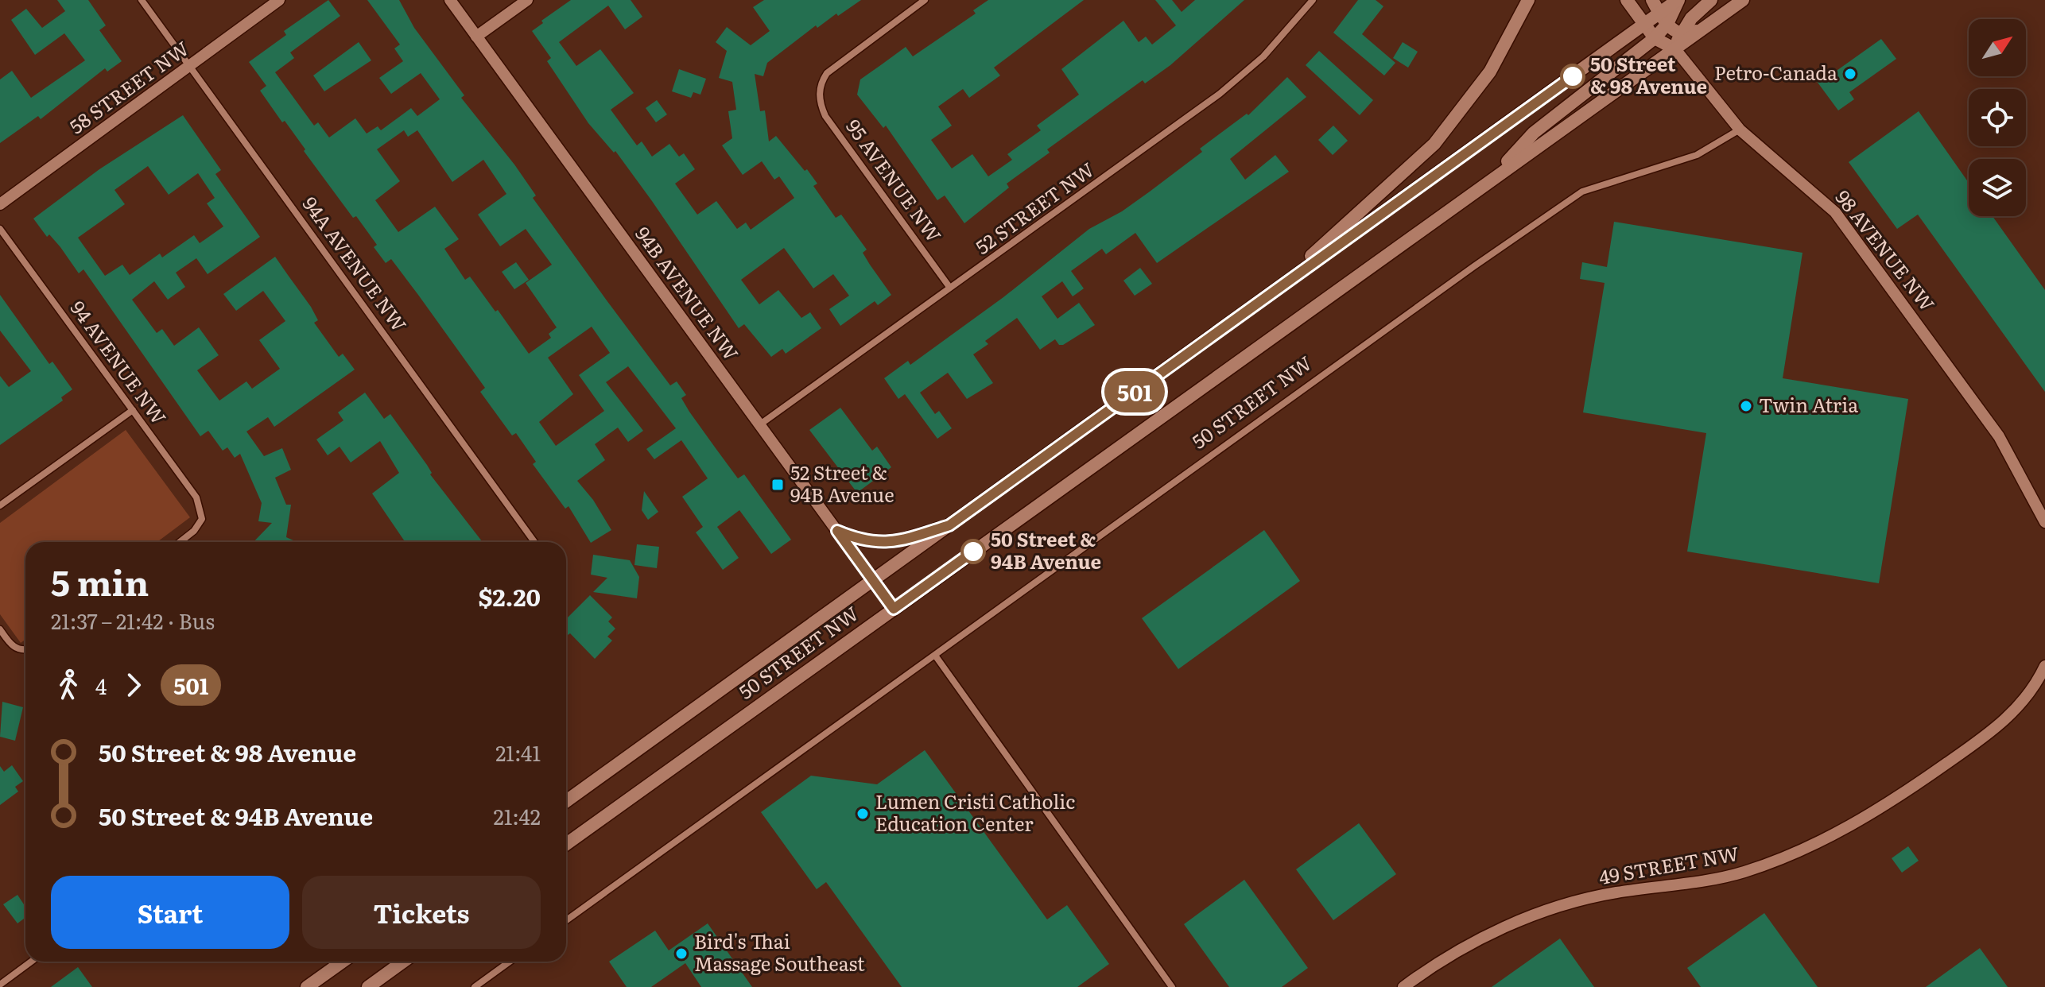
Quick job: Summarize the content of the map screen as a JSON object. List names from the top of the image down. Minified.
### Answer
{"streets":{"main road":["98 AVENUE NW","50 STREET NW"],"street":["58 STREET NW","95 AVENUE NW","52 STREET NW","94A AVENUE NW","94B AVENUE NW","94 AVENUE NW","49 STREET NW"]},"crossings":[["58 STREET NW","94A AVENUE NW"],["95 AVENUE NW","52 STREET NW"],["52 STREET NW","94B AVENUE NW"],["98 AVENUE NW","50 STREET NW"],["94B AVENUE NW","50 STREET NW"]],"places":{"other":["Petro-Canada","50 Street & 98 Avenue","Twin Atria","50 Street & 94B Avenue","Lumen Cristi Catholic Education Center","Bird's Thai Massage Southeast"],"transit":["52 Street & 94B Avenue"]},"lines":["bus line 501"],"north":"top right","page":{"on_map":"501","heading":["5 min","21:37 – 21:42 · Bus","$2.20"],"legs":["4","501"],"list":[{"name":"50 Street & 98 Avenue","value":"21:41"},{"name":"50 Street & 94B Avenue","value":"21:42"}],"buttons":["Start","Tickets"]}}
